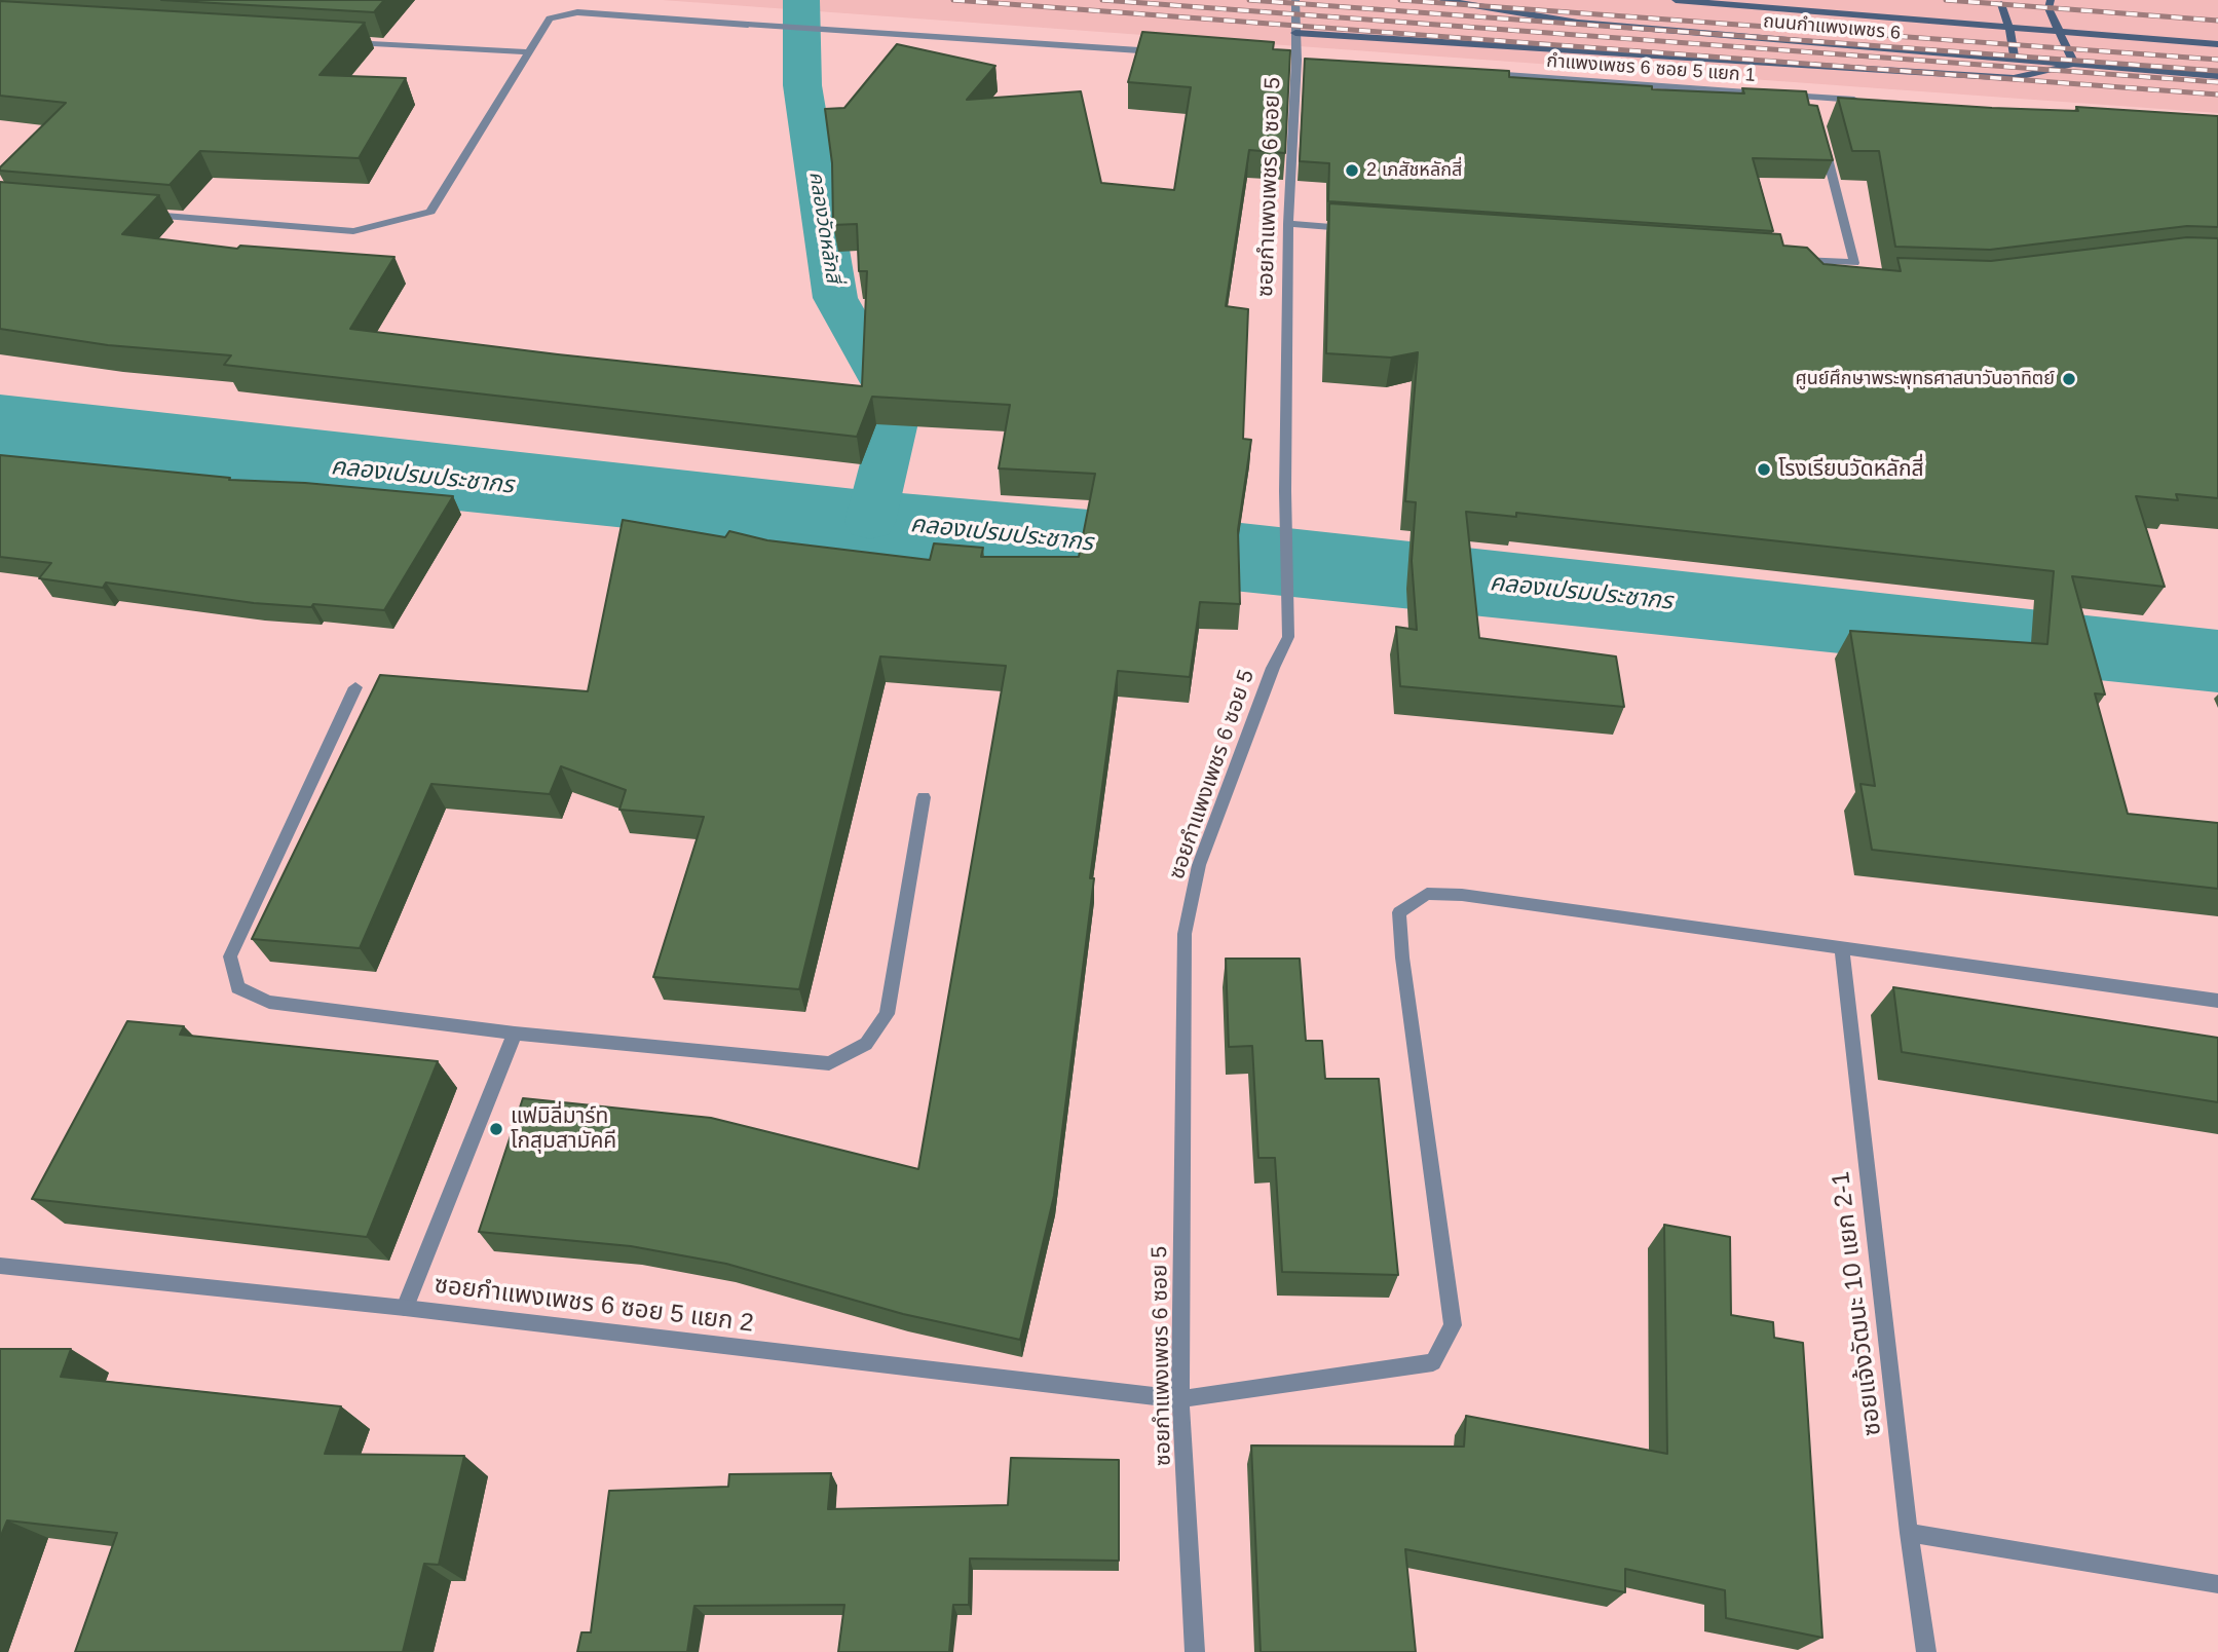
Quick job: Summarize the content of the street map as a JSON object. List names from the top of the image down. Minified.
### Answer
{"streets":{"main road":["ถนนกำแพงเพชร 6"],"street":["กำแพงเพชร 6 ซอย 5 แยก 1","ซอยกำแพงเพชร 6 ซอย 5","ซอยแจ้งวัฒนะ 10 แยก 2-1","ซอยกำแพงเพชร 6 ซอย 5 แยก 2"]},"crossings":[["ซอยกำแพงเพชร 6 ซอย 5","ซอยกำแพงเพชร 6 ซอย 5 แยก 2"],["ซอยแจ้งวัฒนะ 10 แยก 2-1","ซอยกำแพงเพชร 6 ซอย 5 แยก 2"]],"water":["คลองวัดหลักสี่","คลองเปรมประชากร"],"places":["2 เภสัชหลักสี่","ศูนย์ศึกษาพระพุทธศาสนาวันอาทิตย์","โรงเรียนวัดหลักสี่","แฟมิลี่มาร์ท โกสุมสามัคคี"]}
